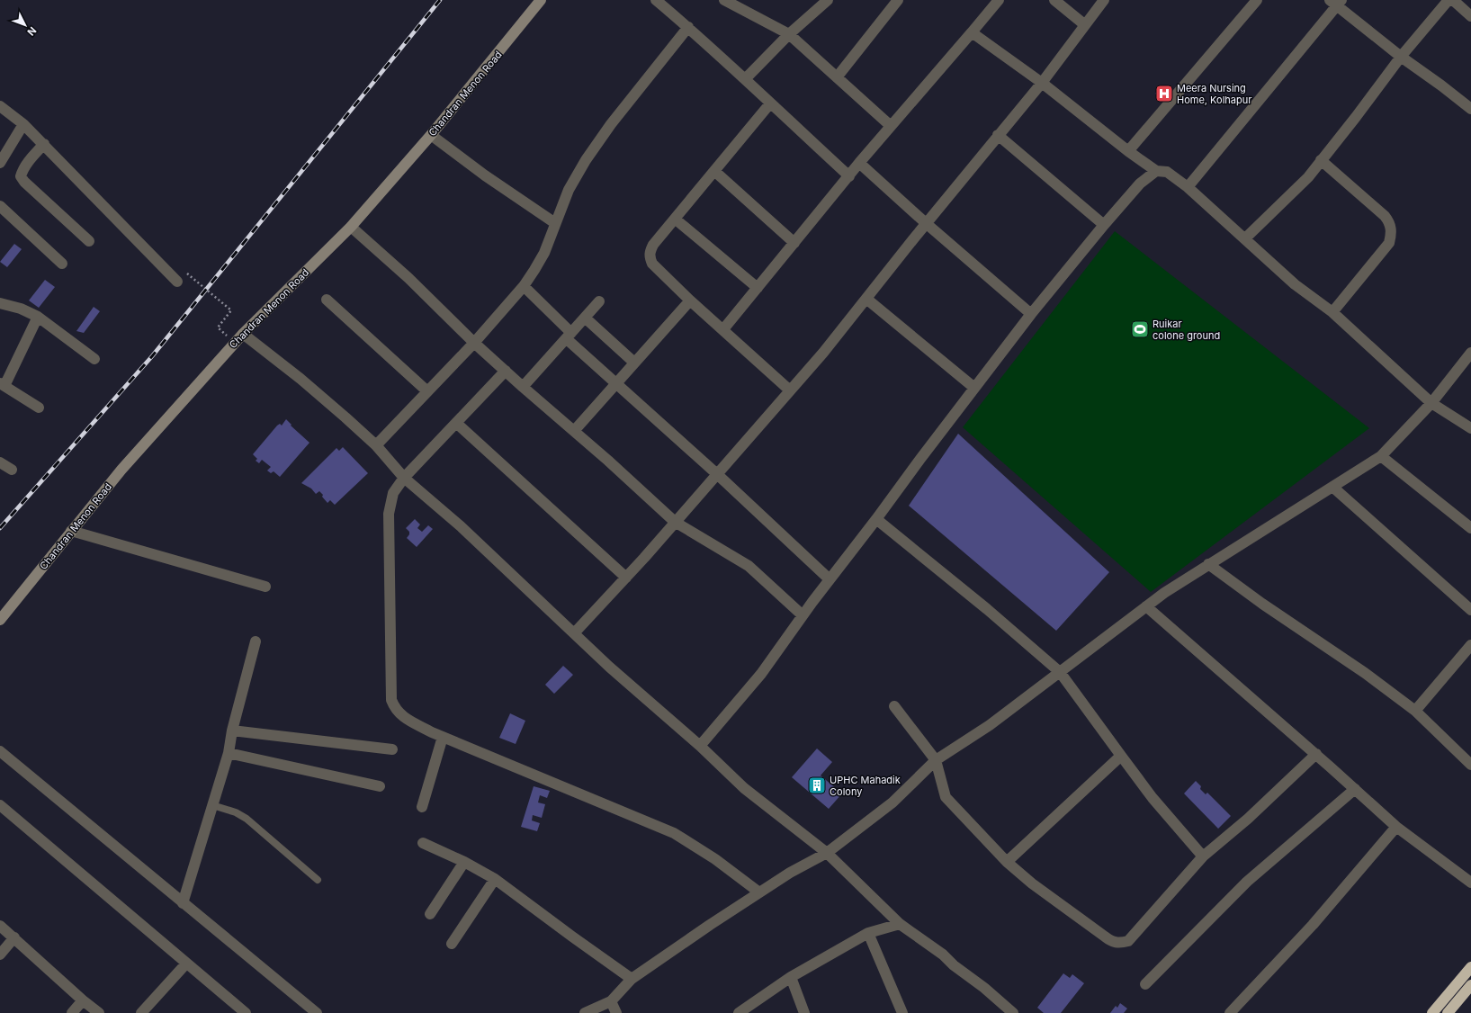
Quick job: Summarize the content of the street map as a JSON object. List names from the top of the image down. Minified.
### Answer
{"streets":{"street":["Chandran Menon Road"]},"places":{"hospital":["Meera Nursing Home, Kolhapur"],"sports":["Ruikar colone ground"],"building":["UPHC Mahadik Colony"]},"north":"bottom right"}
